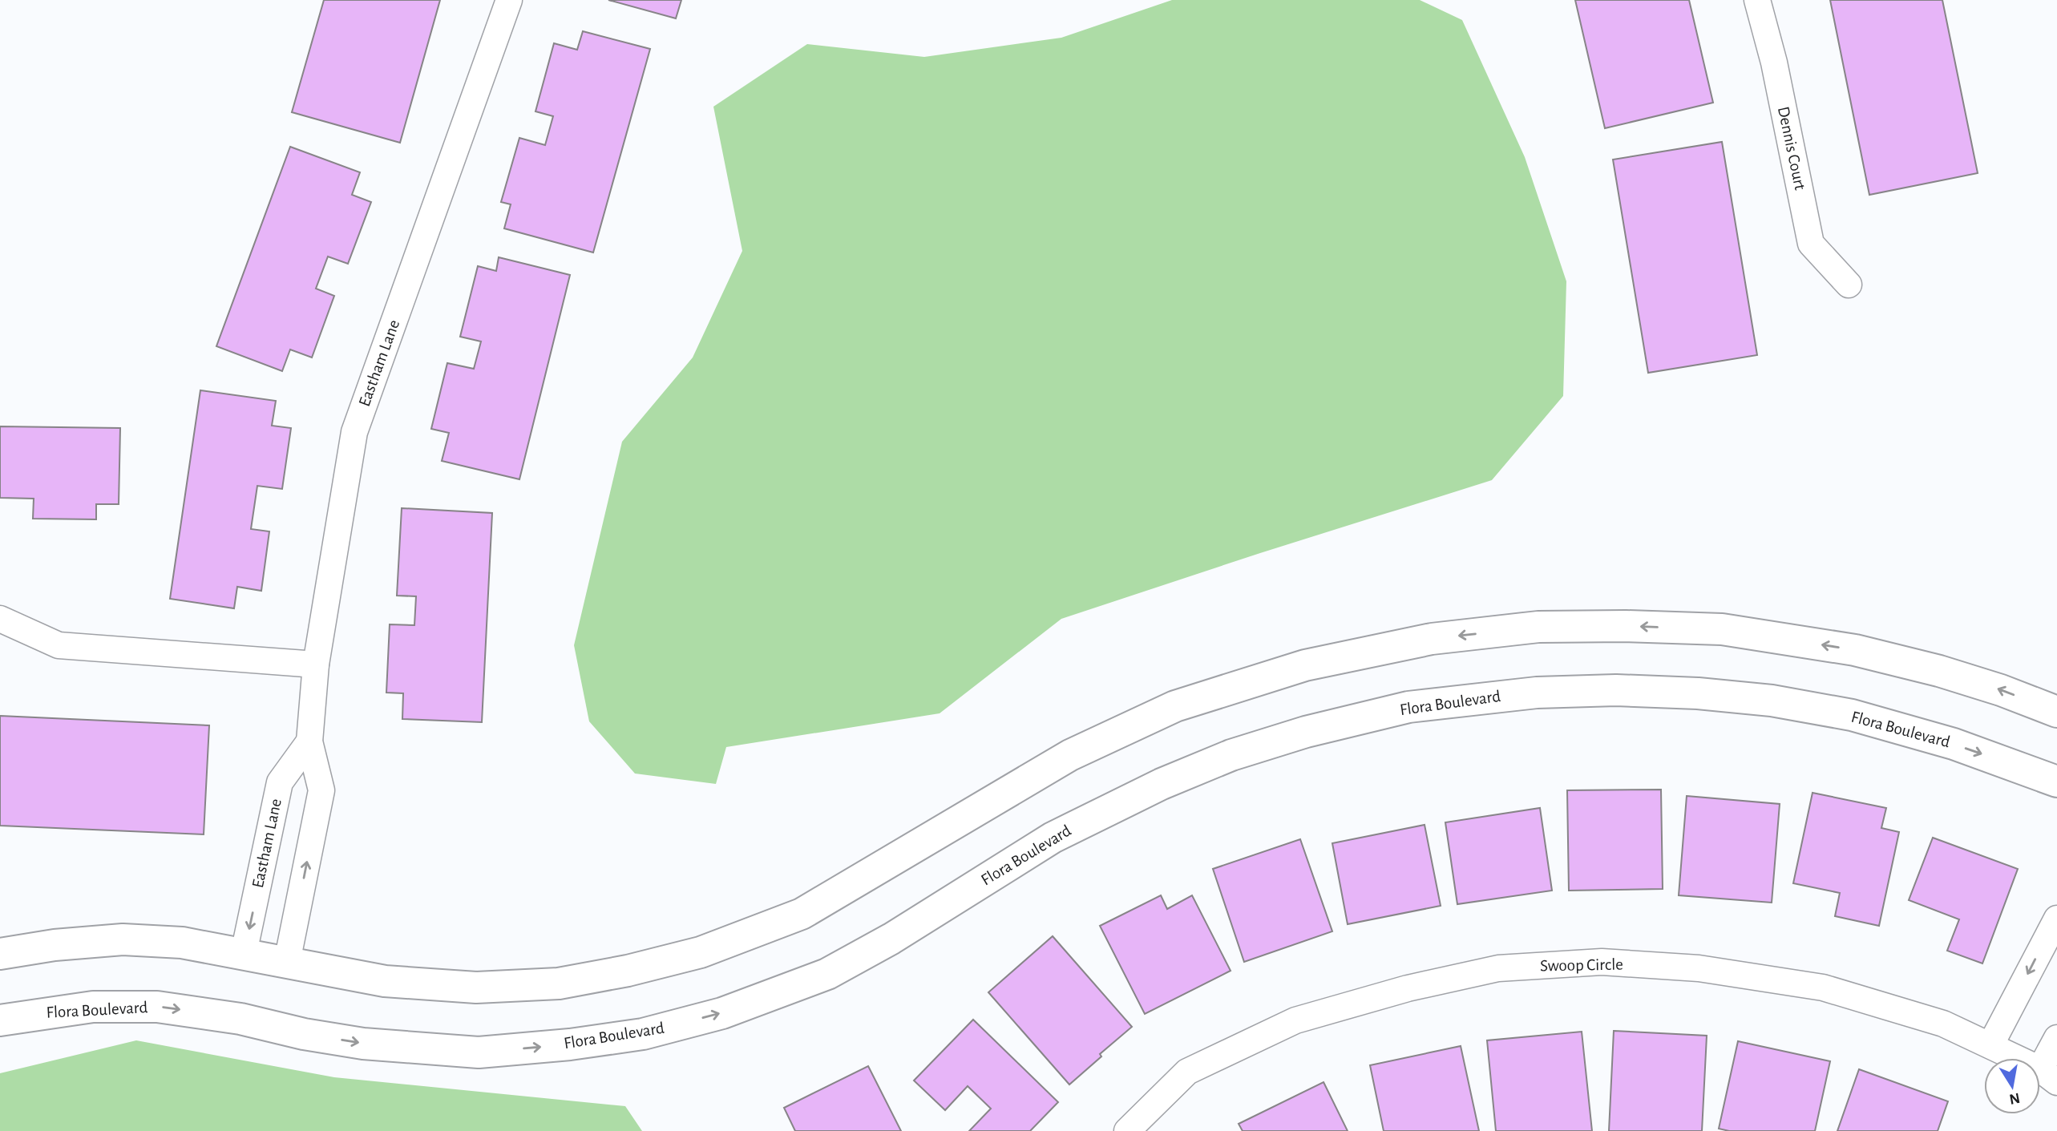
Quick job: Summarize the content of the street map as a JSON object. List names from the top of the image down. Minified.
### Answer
{"streets":{"street":["Dennis Court","Eastham Lane","Flora Boulevard","Swoop Circle"]},"north":"bottom"}
